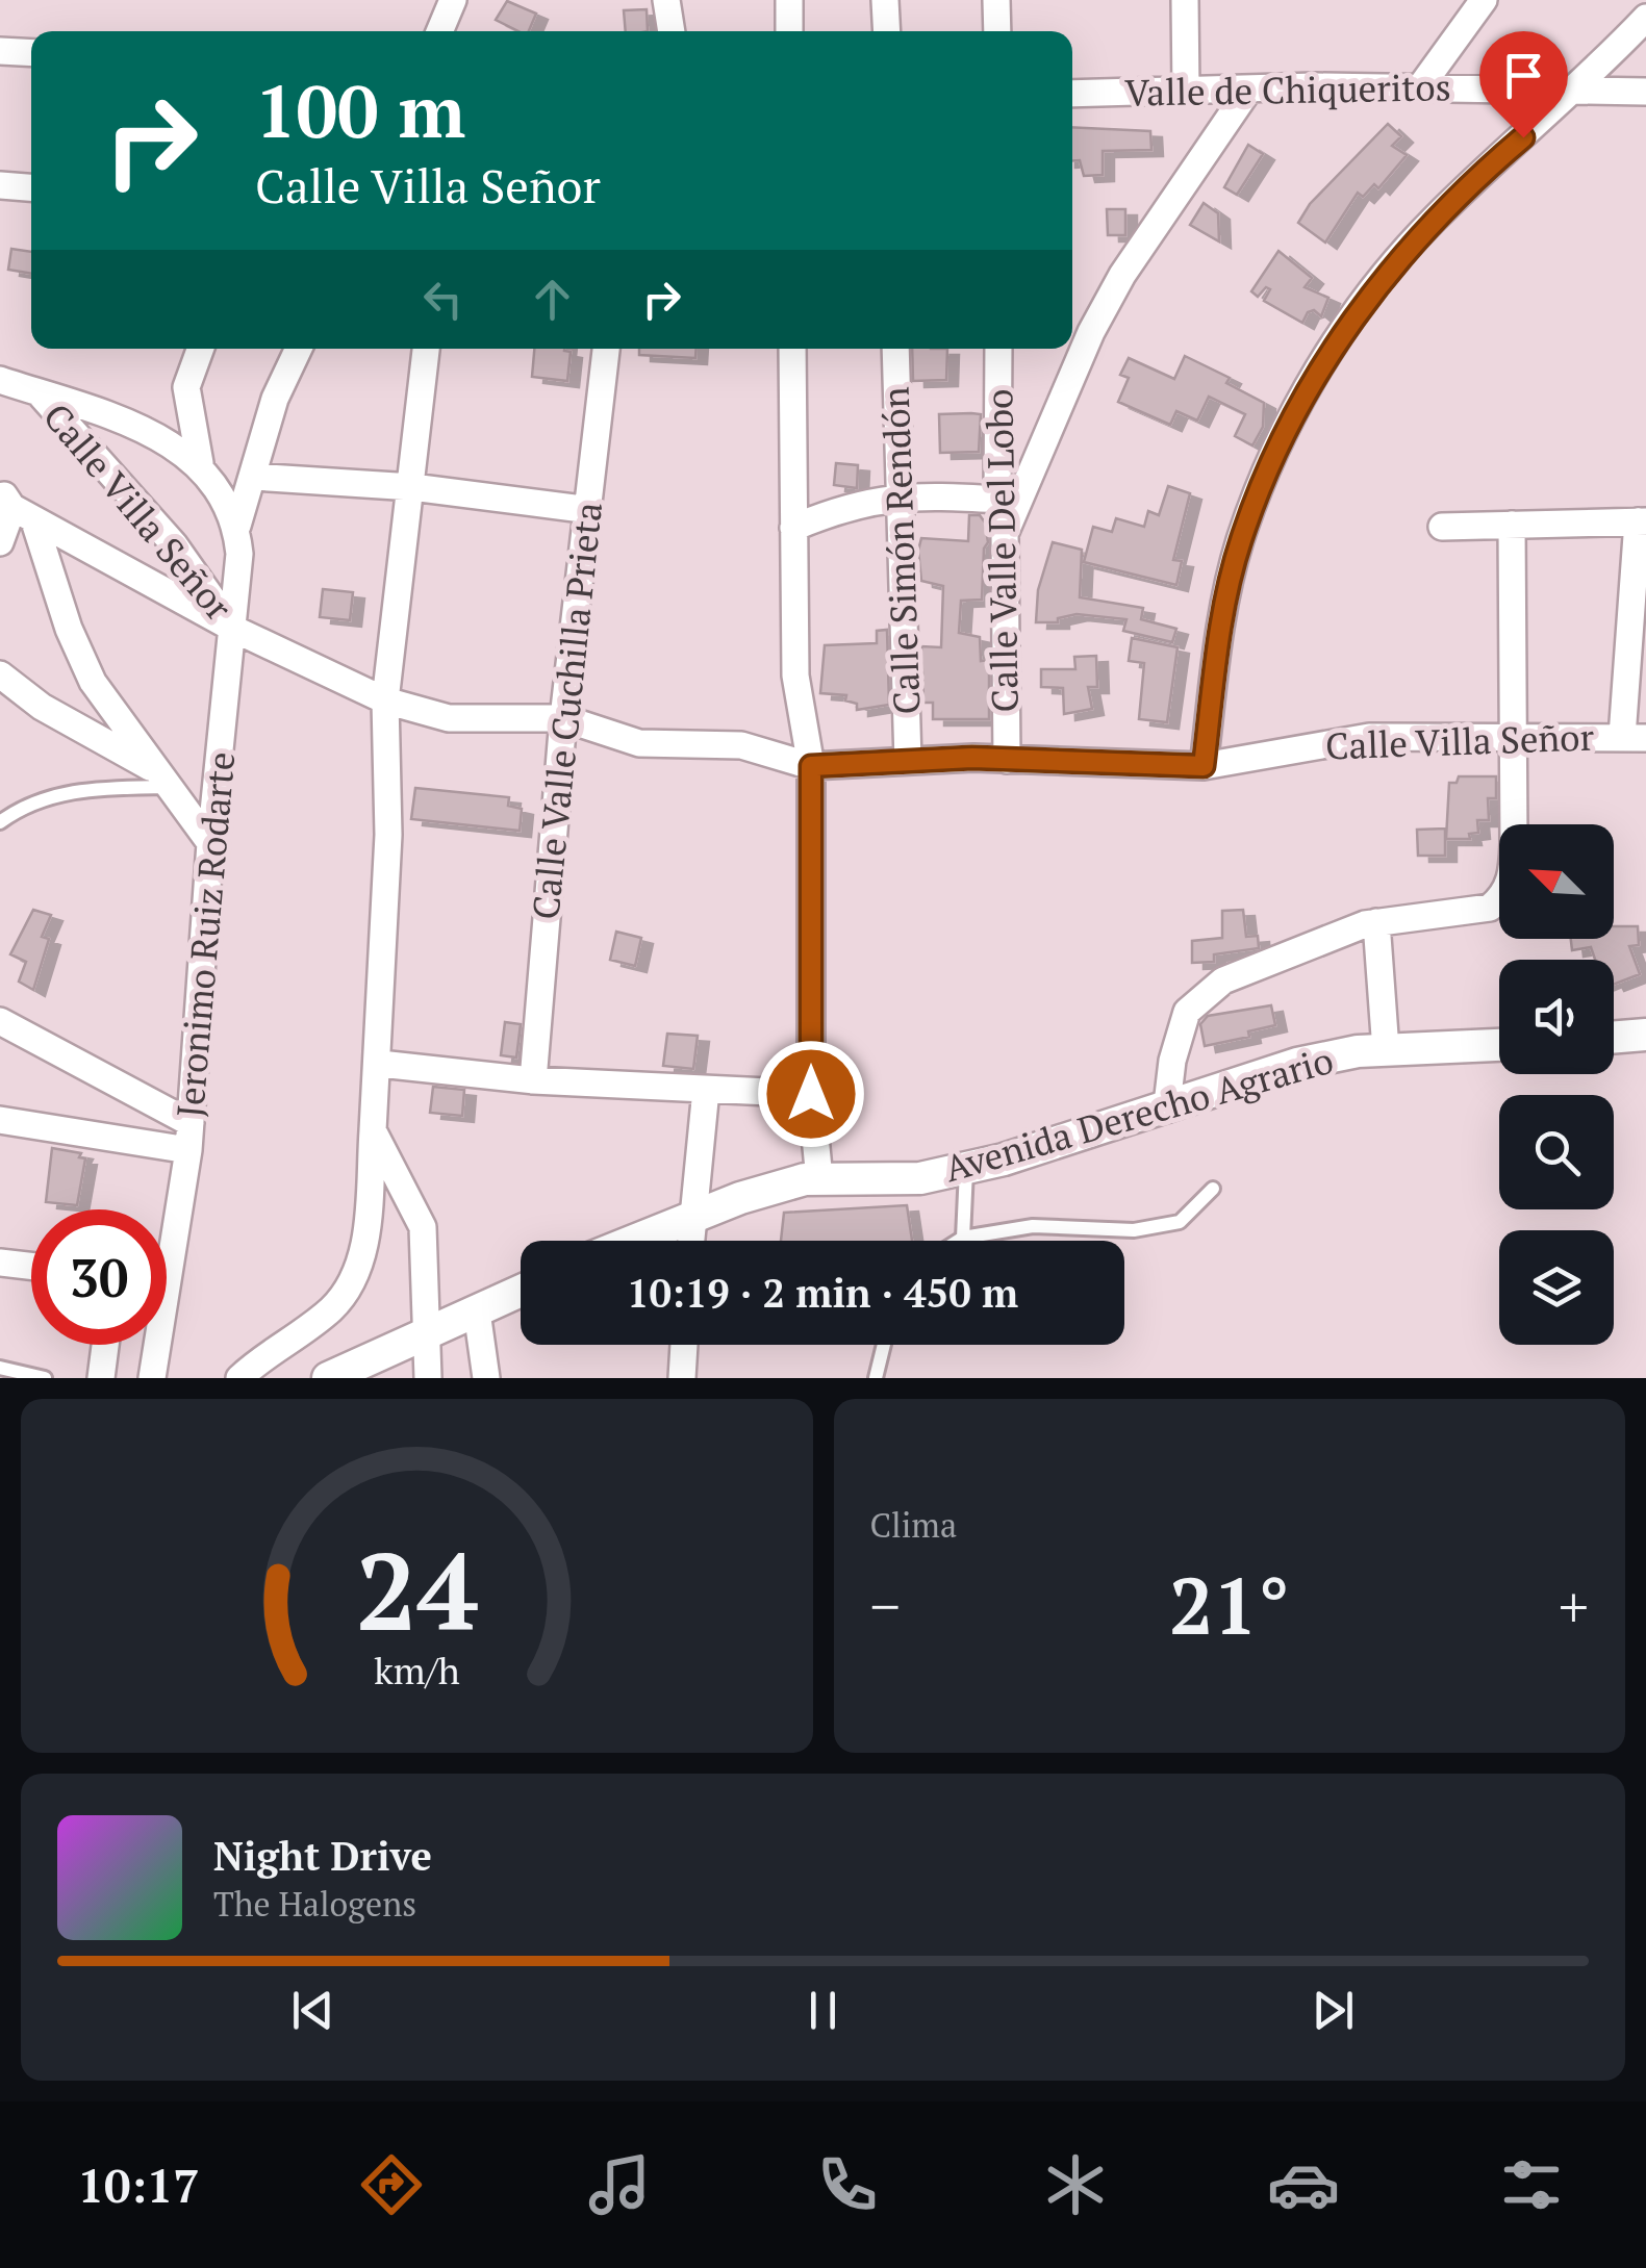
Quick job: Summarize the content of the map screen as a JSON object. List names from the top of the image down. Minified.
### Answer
{"streets":{"street":["Valle de Chiqueritos","Calle Villa Señor","Calle Simón Rendón","Calle Valle Del Lobo","Calle Valle Cuchilla Prieta","Jeronimo Ruiz Rodarte","Avenida Derecho Agrario"]},"crossings":[["Calle Villa Señor","Calle Simón Rendón"],["Calle Villa Señor","Calle Valle Del Lobo"],["Calle Villa Señor","Calle Valle Cuchilla Prieta"],["Calle Villa Señor","Jeronimo Ruiz Rodarte"]],"north":"top left","page":{"turn":["100 m","Calle Villa Señor"],"limit":"30","trip":"10:19 · 2 min · 450 m","tile":"Clima","heat":["−","21°","+"],"song":["Night Drive","The Halogens"],"tabs":"10:17","gauge":["24","km/h"]}}
